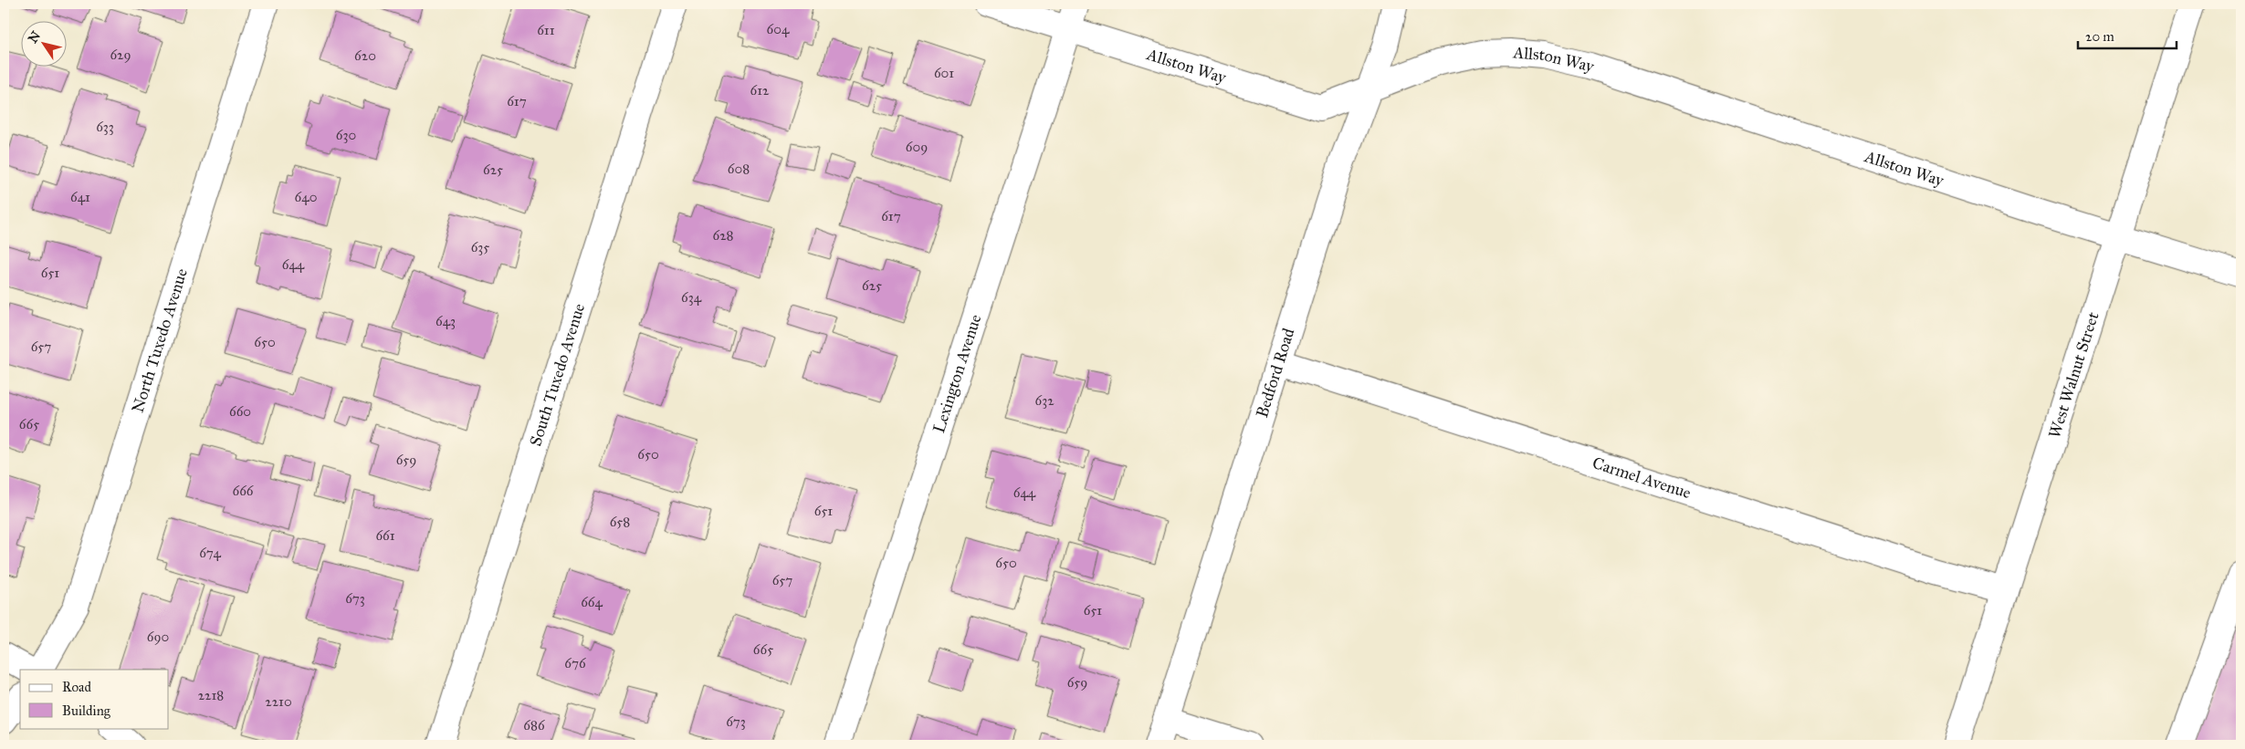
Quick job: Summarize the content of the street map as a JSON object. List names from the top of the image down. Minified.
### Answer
{"streets":{"street":["Allston Way","North Tuxedo Avenue","Bedford Road","West Walnut Street","South Tuxedo Avenue","Lexington Avenue","Carmel Avenue"]},"crossings":[["Allston Way","Bedford Road"],["Allston Way","West Walnut Street"],["Allston Way","Lexington Avenue"],["Bedford Road","Carmel Avenue"],["West Walnut Street","Carmel Avenue"]],"house_numbers":["604","611","629","620","601","612","617","633","630","609","608","625","641","640","617","628","635","644","651","625","634","643","650","657","632","660","665","650","659","666","644","651","658","661","674","650","657","673","664","651","690","665","676","659","2218","2210","673","686"],"legend":["Road","Building"],"scale_bar":"20 m","north":"top left"}
